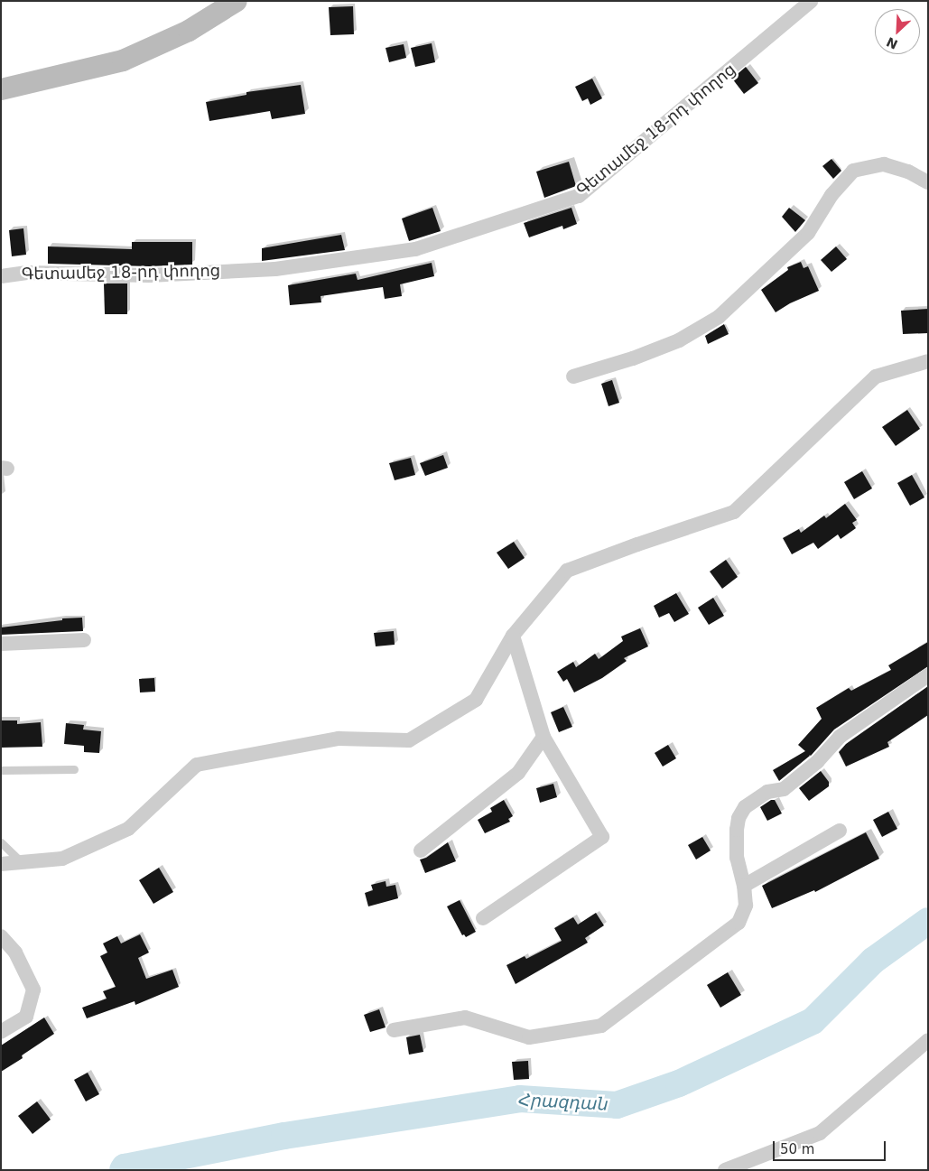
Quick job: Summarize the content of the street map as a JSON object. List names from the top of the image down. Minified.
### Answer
{"streets":{"street":["Գետամեջ 18-րդ փողոց"]},"water":["Հրազդան"],"scale_bar":"50 m","north":"bottom left"}
